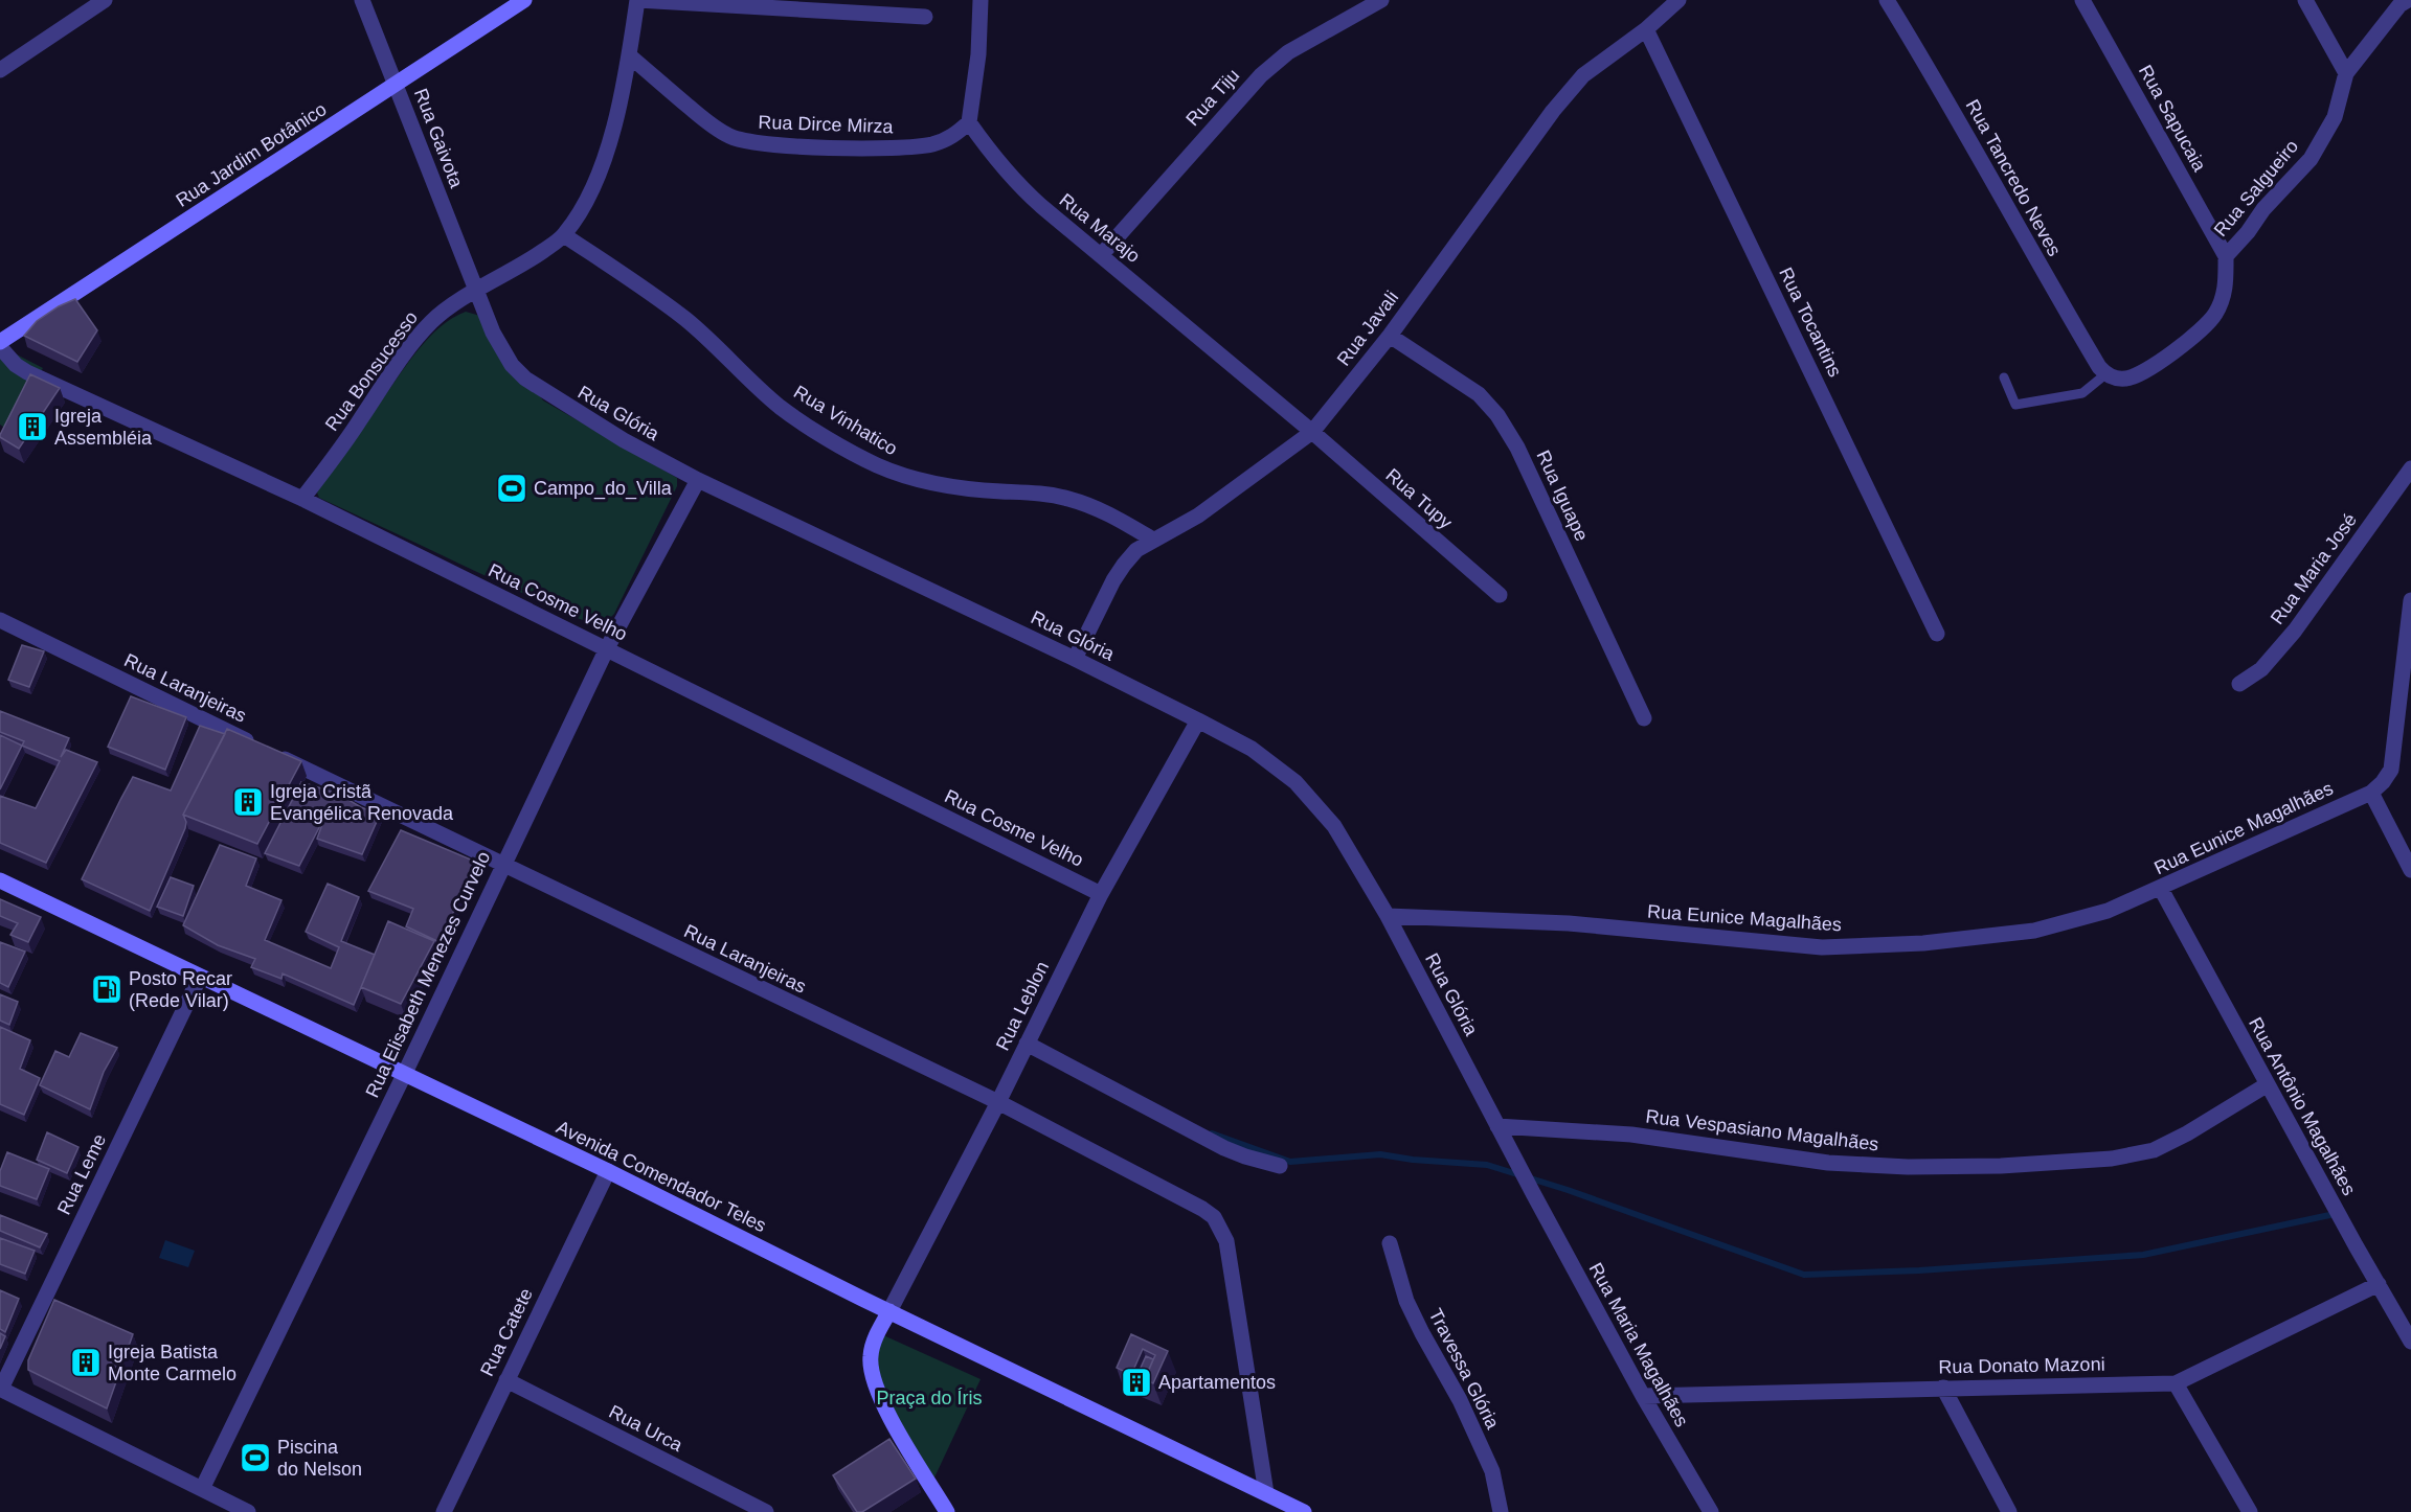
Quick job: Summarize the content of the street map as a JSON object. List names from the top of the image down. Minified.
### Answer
{"streets":{"main road":["Rua Jardim Botânico","Avenida Comendador Teles"],"street":["Rua Tiju","Rua Sapucaia","Rua Dirce Mirza","Rua Gaivota","Rua Tancredo Neves","Rua Salgueiro","Rua Marajo","Rua Tocantins","Rua Javali","Rua Bonsucesso","Rua Glória","Rua Vinhatico","Rua Iguape","Rua Tupy","Rua Maria José","Rua Cosme Velho","Rua Laranjeiras","Rua Eunice Magalhães","Rua Elisabeth Menezes Curvelo","Rua Leblon","Rua Antônio Magalhães","Rua Vespasiano Magalhães","Rua Leme","Rua Catete","Rua Maria Magalhães","Rua Donato Mazoni","Travessa Glória","Rua Urca"]},"crossings":[["Rua Tiju","Rua Marajo"],["Rua Sapucaia","Rua Salgueiro"],["Rua Dirce Mirza","Rua Marajo"],["Rua Dirce Mirza","Rua Bonsucesso"],["Rua Gaivota","Rua Jardim Botânico"],["Rua Gaivota","Rua Bonsucesso"],["Rua Gaivota","Rua Glória"],["Rua Tancredo Neves","Rua Salgueiro"],["Rua Marajo","Rua Javali"],["Rua Marajo","Rua Tupy"],["Rua Tocantins","Rua Javali"],["Rua Javali","Rua Glória"],["Rua Javali","Rua Vinhatico"],["Rua Javali","Rua Iguape"],["Rua Javali","Rua Tupy"],["Rua Bonsucesso","Rua Glória"],["Rua Bonsucesso","Rua Vinhatico"],["Rua Bonsucesso","Rua Cosme Velho"],["Rua Glória","Rua Eunice Magalhães"],["Rua Glória","Rua Elisabeth Menezes Curvelo"],["Rua Glória","Rua Leblon"],["Rua Glória","Rua Vespasiano Magalhães"],["Rua Glória","Rua Maria Magalhães"],["Rua Cosme Velho","Rua Elisabeth Menezes Curvelo"],["Rua Cosme Velho","Rua Leblon"],["Rua Laranjeiras","Rua Elisabeth Menezes Curvelo"],["Rua Laranjeiras","Rua Leblon"],["Rua Laranjeiras","Avenida Comendador Teles"],["Rua Eunice Magalhães","Rua Antônio Magalhães"],["Rua Elisabeth Menezes Curvelo","Avenida Comendador Teles"],["Rua Leblon","Avenida Comendador Teles"],["Rua Antônio Magalhães","Rua Vespasiano Magalhães"],["Rua Antônio Magalhães","Rua Donato Mazoni"],["Rua Leme","Avenida Comendador Teles"],["Avenida Comendador Teles","Rua Catete"],["Rua Catete","Rua Urca"],["Rua Maria Magalhães","Rua Donato Mazoni"]],"parks":["Praça do Íris"],"places":{"building":["Igreja Assembléia","Igreja Cristã Evangélica Renovada","Igreja Batista Monte Carmelo","Apartamentos"],"sports":["Campo_do_Villa","Piscina do Nelson"],"fuel station":["Posto Recar (Rede Vilar)"]}}
